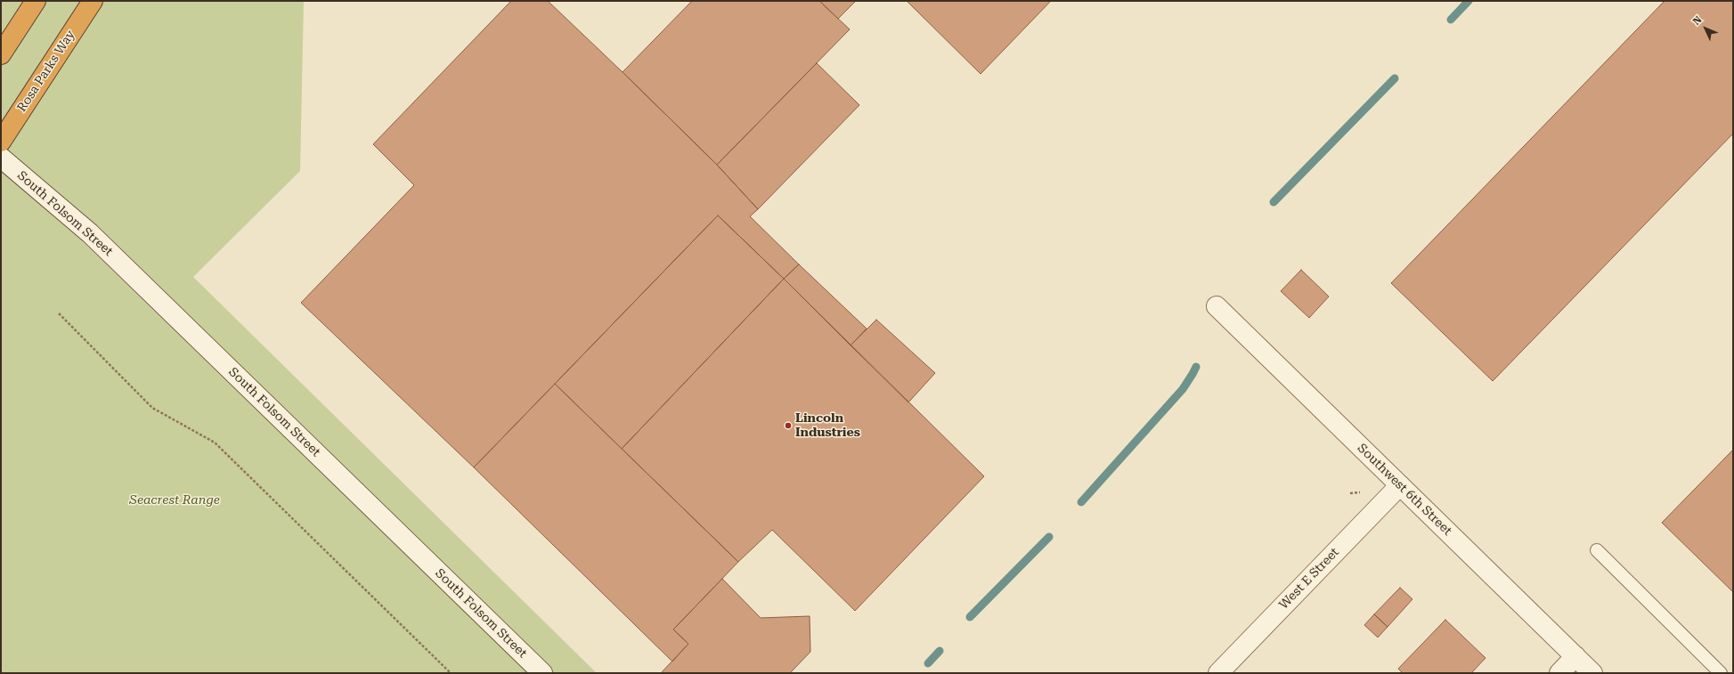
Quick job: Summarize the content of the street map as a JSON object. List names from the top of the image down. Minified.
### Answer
{"streets":{"highway":["Rosa Parks Way"],"street":["South Folsom Street","Southwest 6th Street","West E Street"]},"crossings":[["Southwest 6th Street","West E Street"]],"parks":["Seacrest Range"],"places":["Lincoln Industries"],"north":"top left"}
